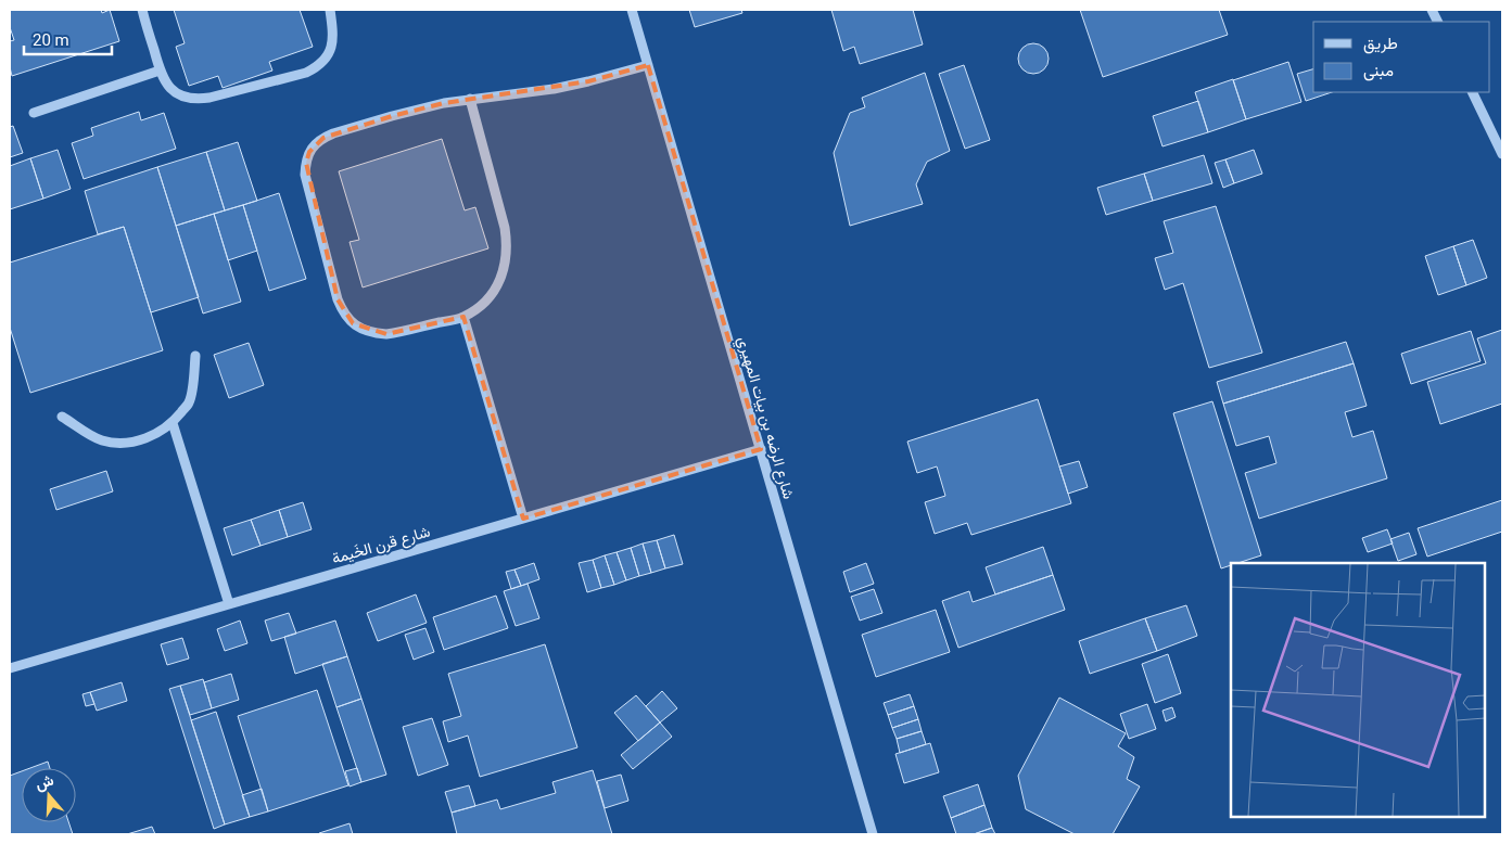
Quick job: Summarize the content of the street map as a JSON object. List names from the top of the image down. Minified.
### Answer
{"streets":{"street":["شارع الرضه بن بيات المهيري","شارع قرن الخَيمة"]},"crossings":[["شارع الرضه بن بيات المهيري","شارع قرن الخَيمة"]],"legend":["طريق","مبنى"],"scale_bar":"20 m","north":"top"}
